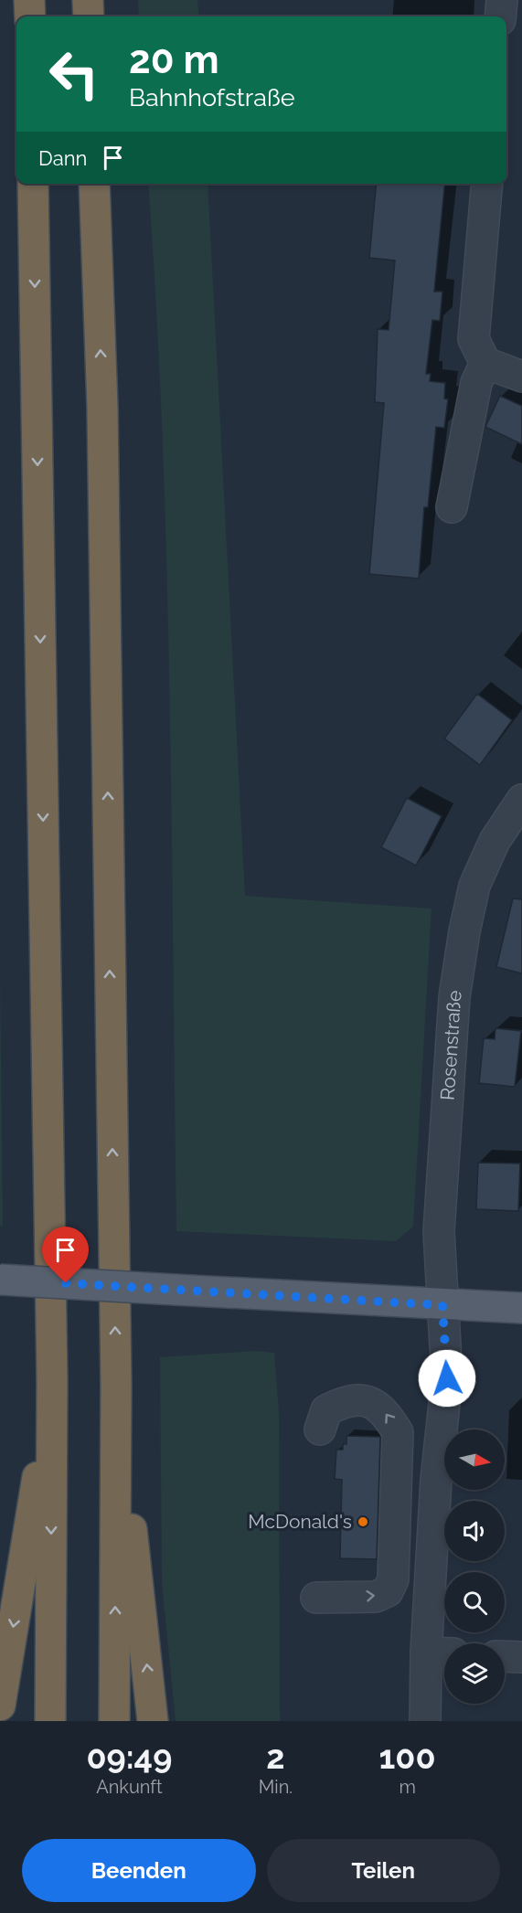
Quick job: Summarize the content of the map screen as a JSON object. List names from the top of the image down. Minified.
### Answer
{"streets":{"street":["Rosenstraße"]},"places":["McDonald's"],"north":"right","page":{"turn":["20 m","Bahnhofstraße"],"then":"Dann","eta":["09:49","Ankunft","2","Min.","100","m"],"buttons":["Beenden","Teilen"]}}
